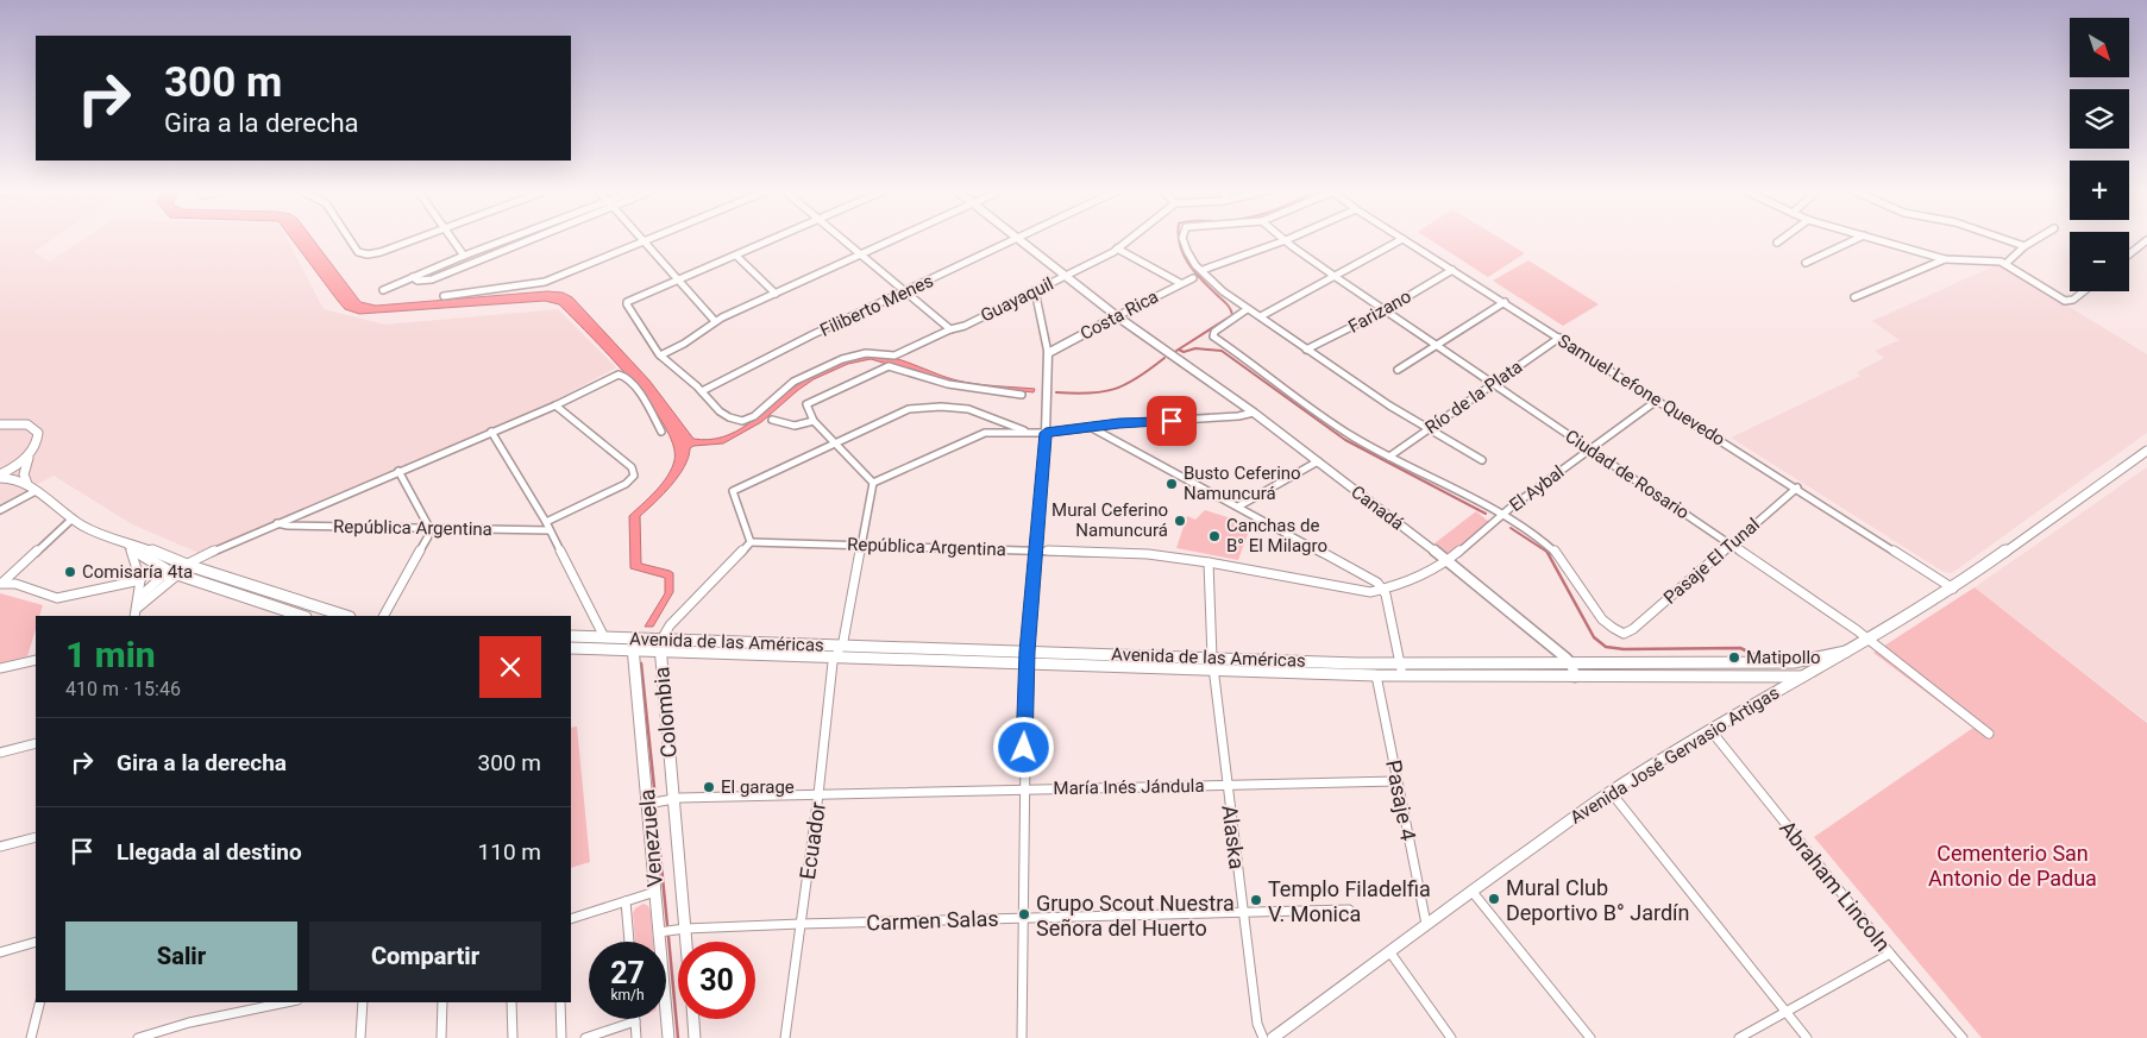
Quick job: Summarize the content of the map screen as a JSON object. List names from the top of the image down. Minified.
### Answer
{"streets":{"main road":["Avenida de las Américas","Colombia","Avenida José Gervasio Artigas","Venezuela"],"street":["Guayaquil","Filiberto Menes","Farizano","Costa Rica","Samuel Lefone Quevedo","Río de la Plata","Ciudad de Rosario","El Aybal","Canadá","República Argentina","Pasaje El Tunal","María Inés Jándula","Pasaje 4","Alaska","Ecuador","Abraham Lincoln","Carmen Salas"]},"crossings":[["Guayaquil","Filiberto Menes"],["Guayaquil","Canadá"],["Farizano","Samuel Lefone Quevedo"],["Farizano","Ciudad de Rosario"],["Costa Rica","Canadá"],["Samuel Lefone Quevedo","Río de la Plata"],["Samuel Lefone Quevedo","El Aybal"],["Samuel Lefone Quevedo","Pasaje El Tunal"],["Samuel Lefone Quevedo","Avenida José Gervasio Artigas"],["Río de la Plata","Ciudad de Rosario"],["Ciudad de Rosario","El Aybal"],["Ciudad de Rosario","Pasaje El Tunal"],["Ciudad de Rosario","Avenida José Gervasio Artigas"],["El Aybal","Canadá"],["El Aybal","República Argentina"],["El Aybal","Pasaje El Tunal"],["Canadá","Avenida de las Américas"],["República Argentina","Alaska"],["República Argentina","Ecuador"],["Avenida de las Américas","Colombia"],["Avenida de las Américas","Avenida José Gervasio Artigas"],["Avenida de las Américas","Pasaje 4"],["Avenida de las Américas","Alaska"],["Avenida de las Américas","Venezuela"],["Avenida de las Américas","Ecuador"],["Colombia","María Inés Jándula"],["Colombia","Carmen Salas"],["Avenida José Gervasio Artigas","Pasaje 4"],["Avenida José Gervasio Artigas","Alaska"],["Avenida José Gervasio Artigas","Abraham Lincoln"],["María Inés Jándula","Pasaje 4"],["María Inés Jándula","Alaska"],["María Inés Jándula","Venezuela"],["María Inés Jándula","Ecuador"],["Alaska","Carmen Salas"],["Venezuela","Carmen Salas"],["Ecuador","Carmen Salas"]],"parks":["Cementerio San Antonio de Padua"],"places":["Busto Ceferino Namuncurá","Mural Ceferino Namuncurá","Canchas de B° El Milagro","Comisaría 4ta","Matipollo","El garage","Mural Club Deportivo B° Jardín","Templo Filadelfia V. Monica","Grupo Scout Nuestra Señora del Huerto"],"north":"bottom right","page":{"map_buttons":["+","−"],"turn":["300 m","Gira a la derecha"],"heading":["1 min","410 m · 15:46"],"list":[{"name":"Gira a la derecha","value":"300 m"},{"name":"Llegada al destino","value":"110 m"}],"buttons":["Salir","Compartir"],"speed":"27 km/h","limit":"30"}}
